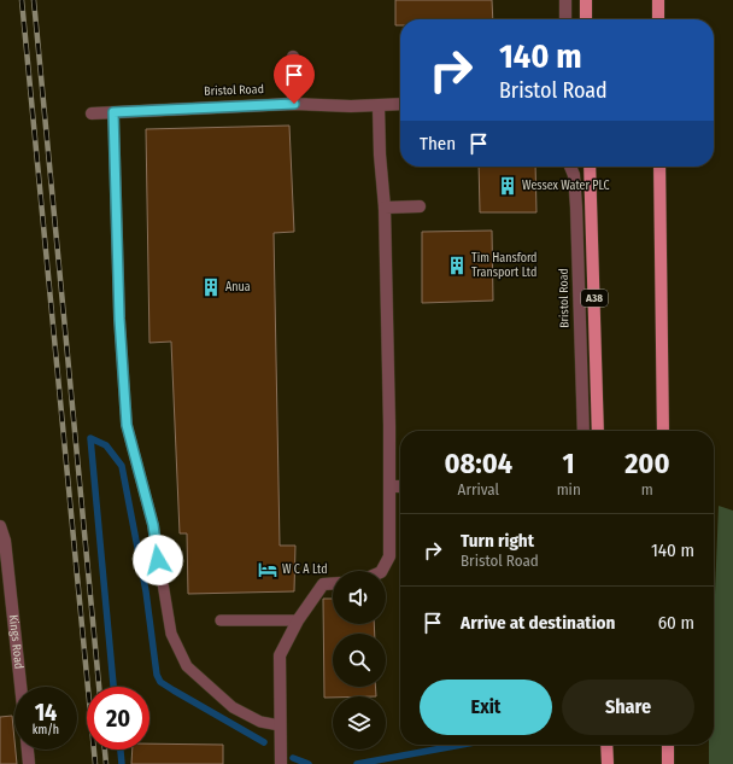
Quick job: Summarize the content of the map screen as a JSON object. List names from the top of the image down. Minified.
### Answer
{"streets":{"main road":["A38"],"street":["Bristol Road","Kings Road"]},"places":{"building":["Wessex Water PLC","Tim Hansford Transport Ltd","Anua"],"hotel":["W C A Ltd"]},"page":{"turn":["140 m","Bristol Road"],"then":"Then","eta":["08:04","Arrival","1","min","200","m"],"list":[{"name":"Turn right","note":"Bristol Road","value":"140 m"},{"name":"Arrive at destination","value":"60 m"}],"buttons":["Exit","Share"],"speed":"14 km/h","limit":"20"}}
